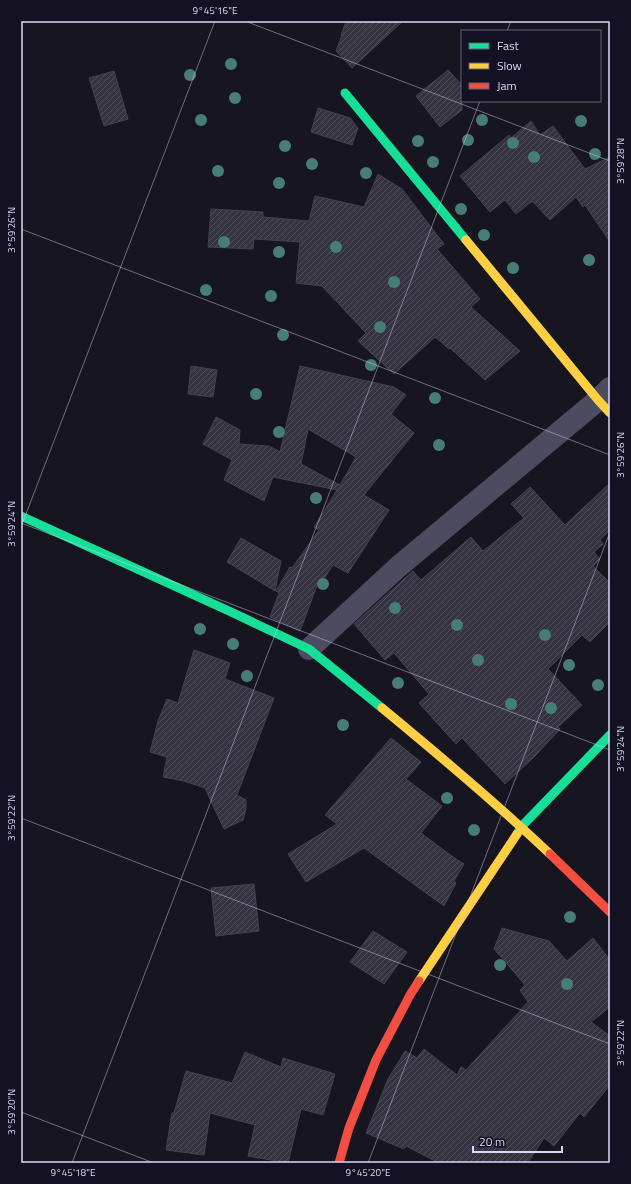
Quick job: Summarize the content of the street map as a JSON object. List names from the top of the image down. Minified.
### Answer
{"legend":["Fast","Slow","Jam"],"scale_bar":"20 m","coordinates":["9°45'16\"E","3°59'28\"N","3°59'26\"N","3°59'24\"N","3°59'22\"N","3°59'20\"N","9°45'18\"E","9°45'20\"E"]}
